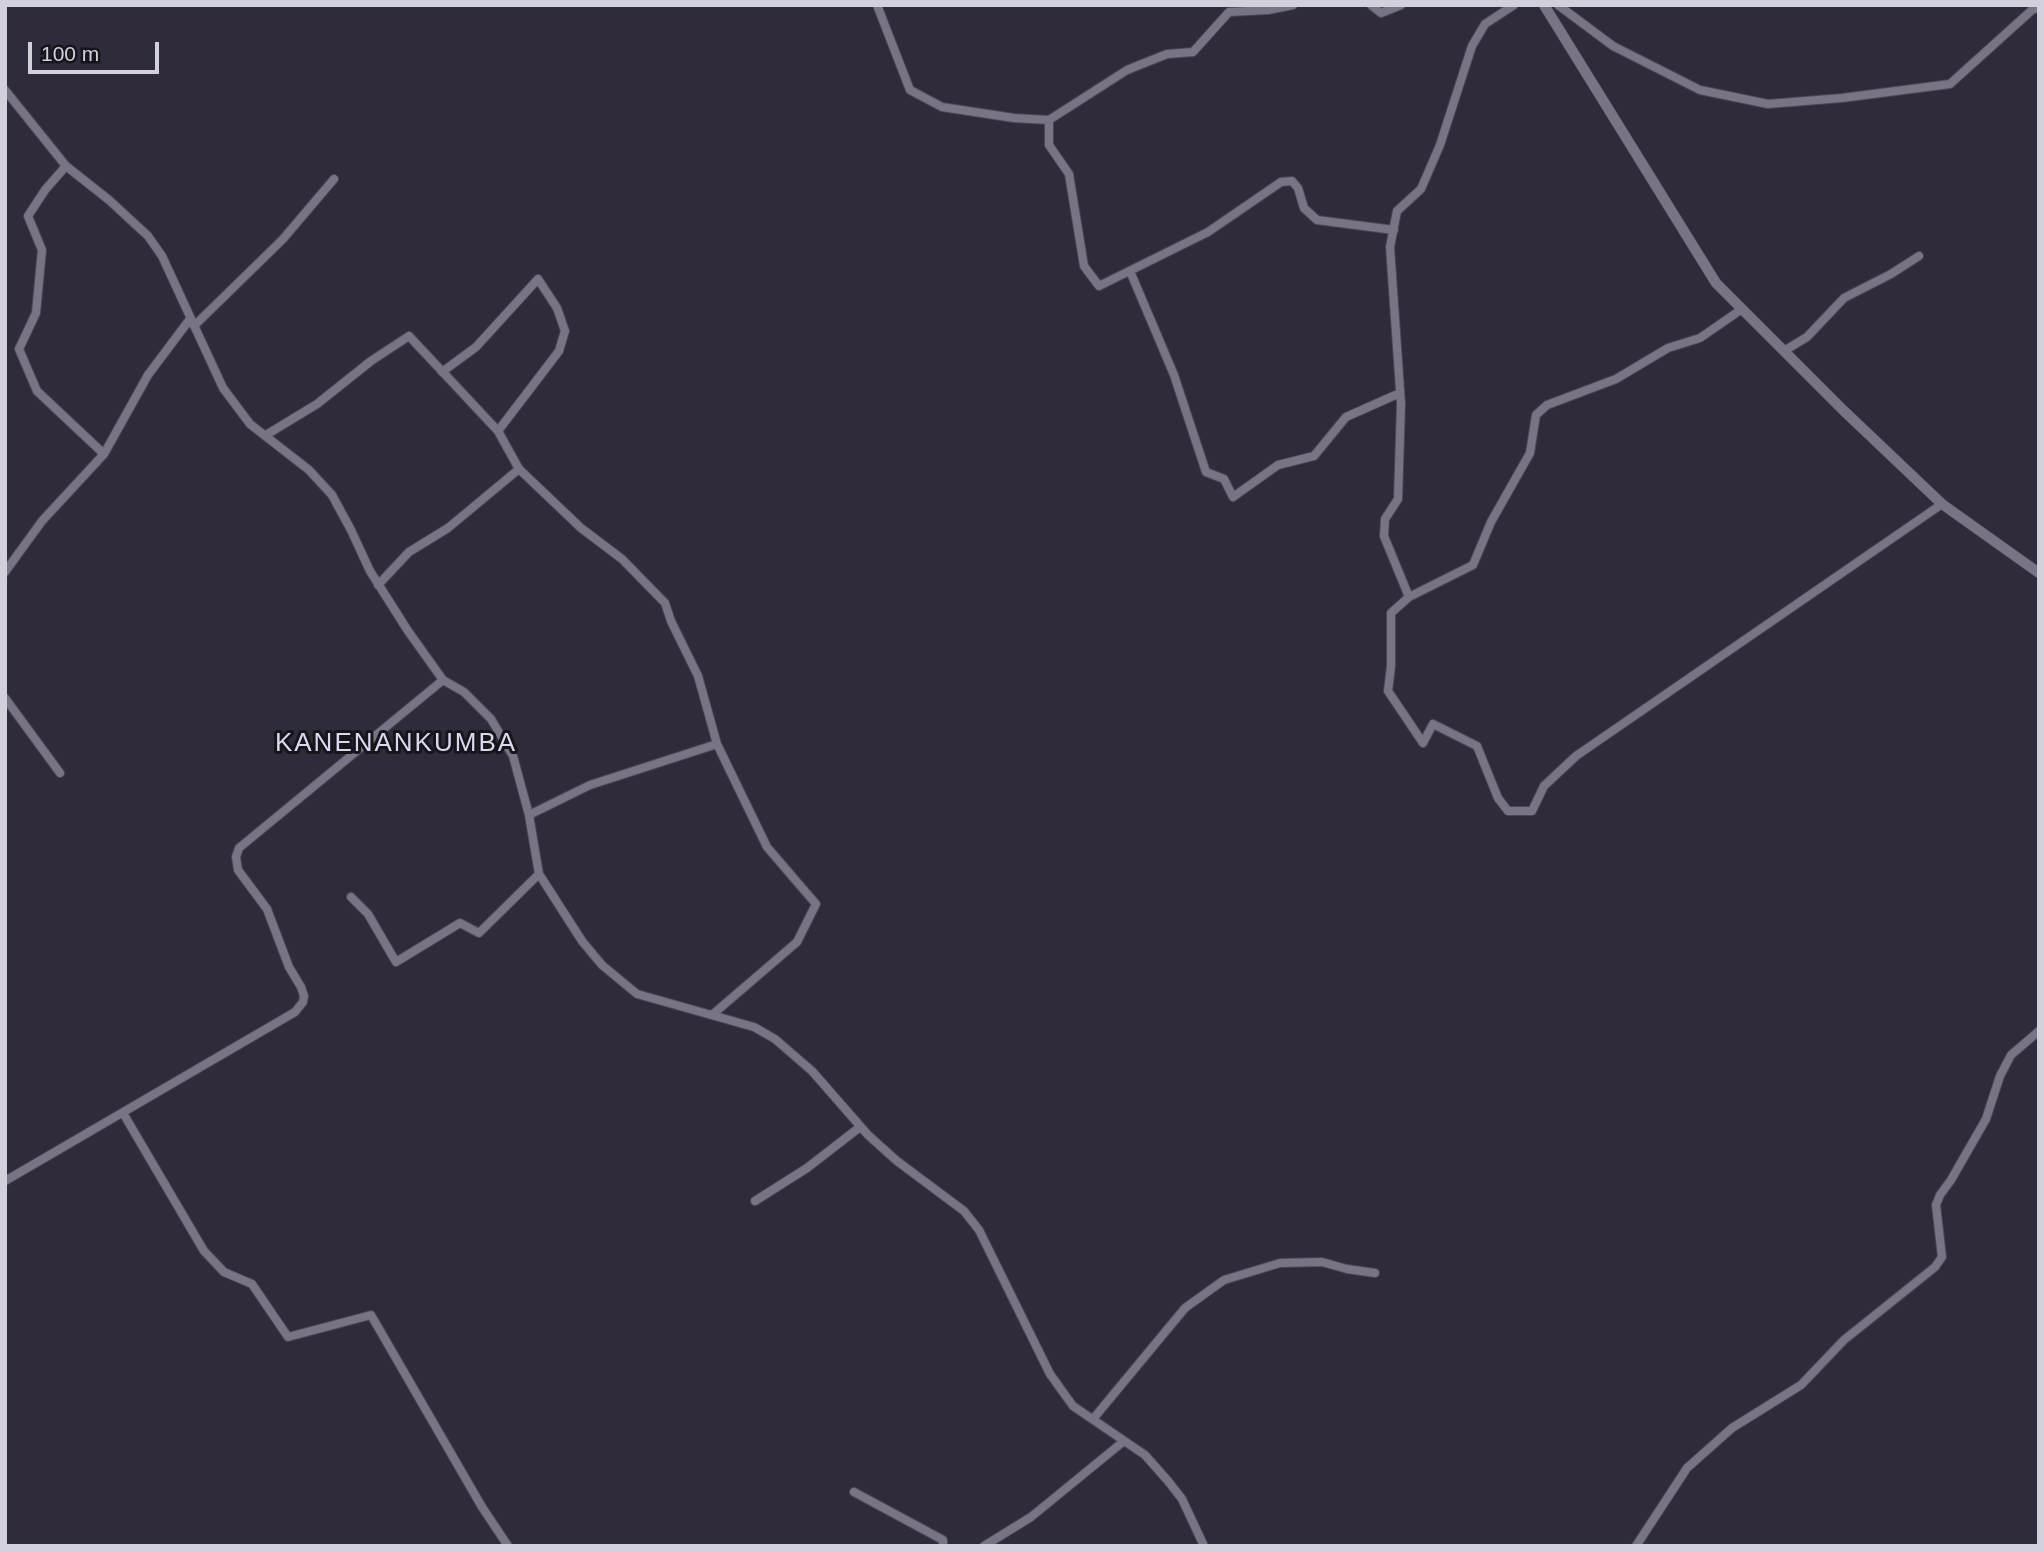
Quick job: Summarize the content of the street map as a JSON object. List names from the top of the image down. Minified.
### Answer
{"districts":["KANENANKUMBA"],"scale_bar":"100 m"}
